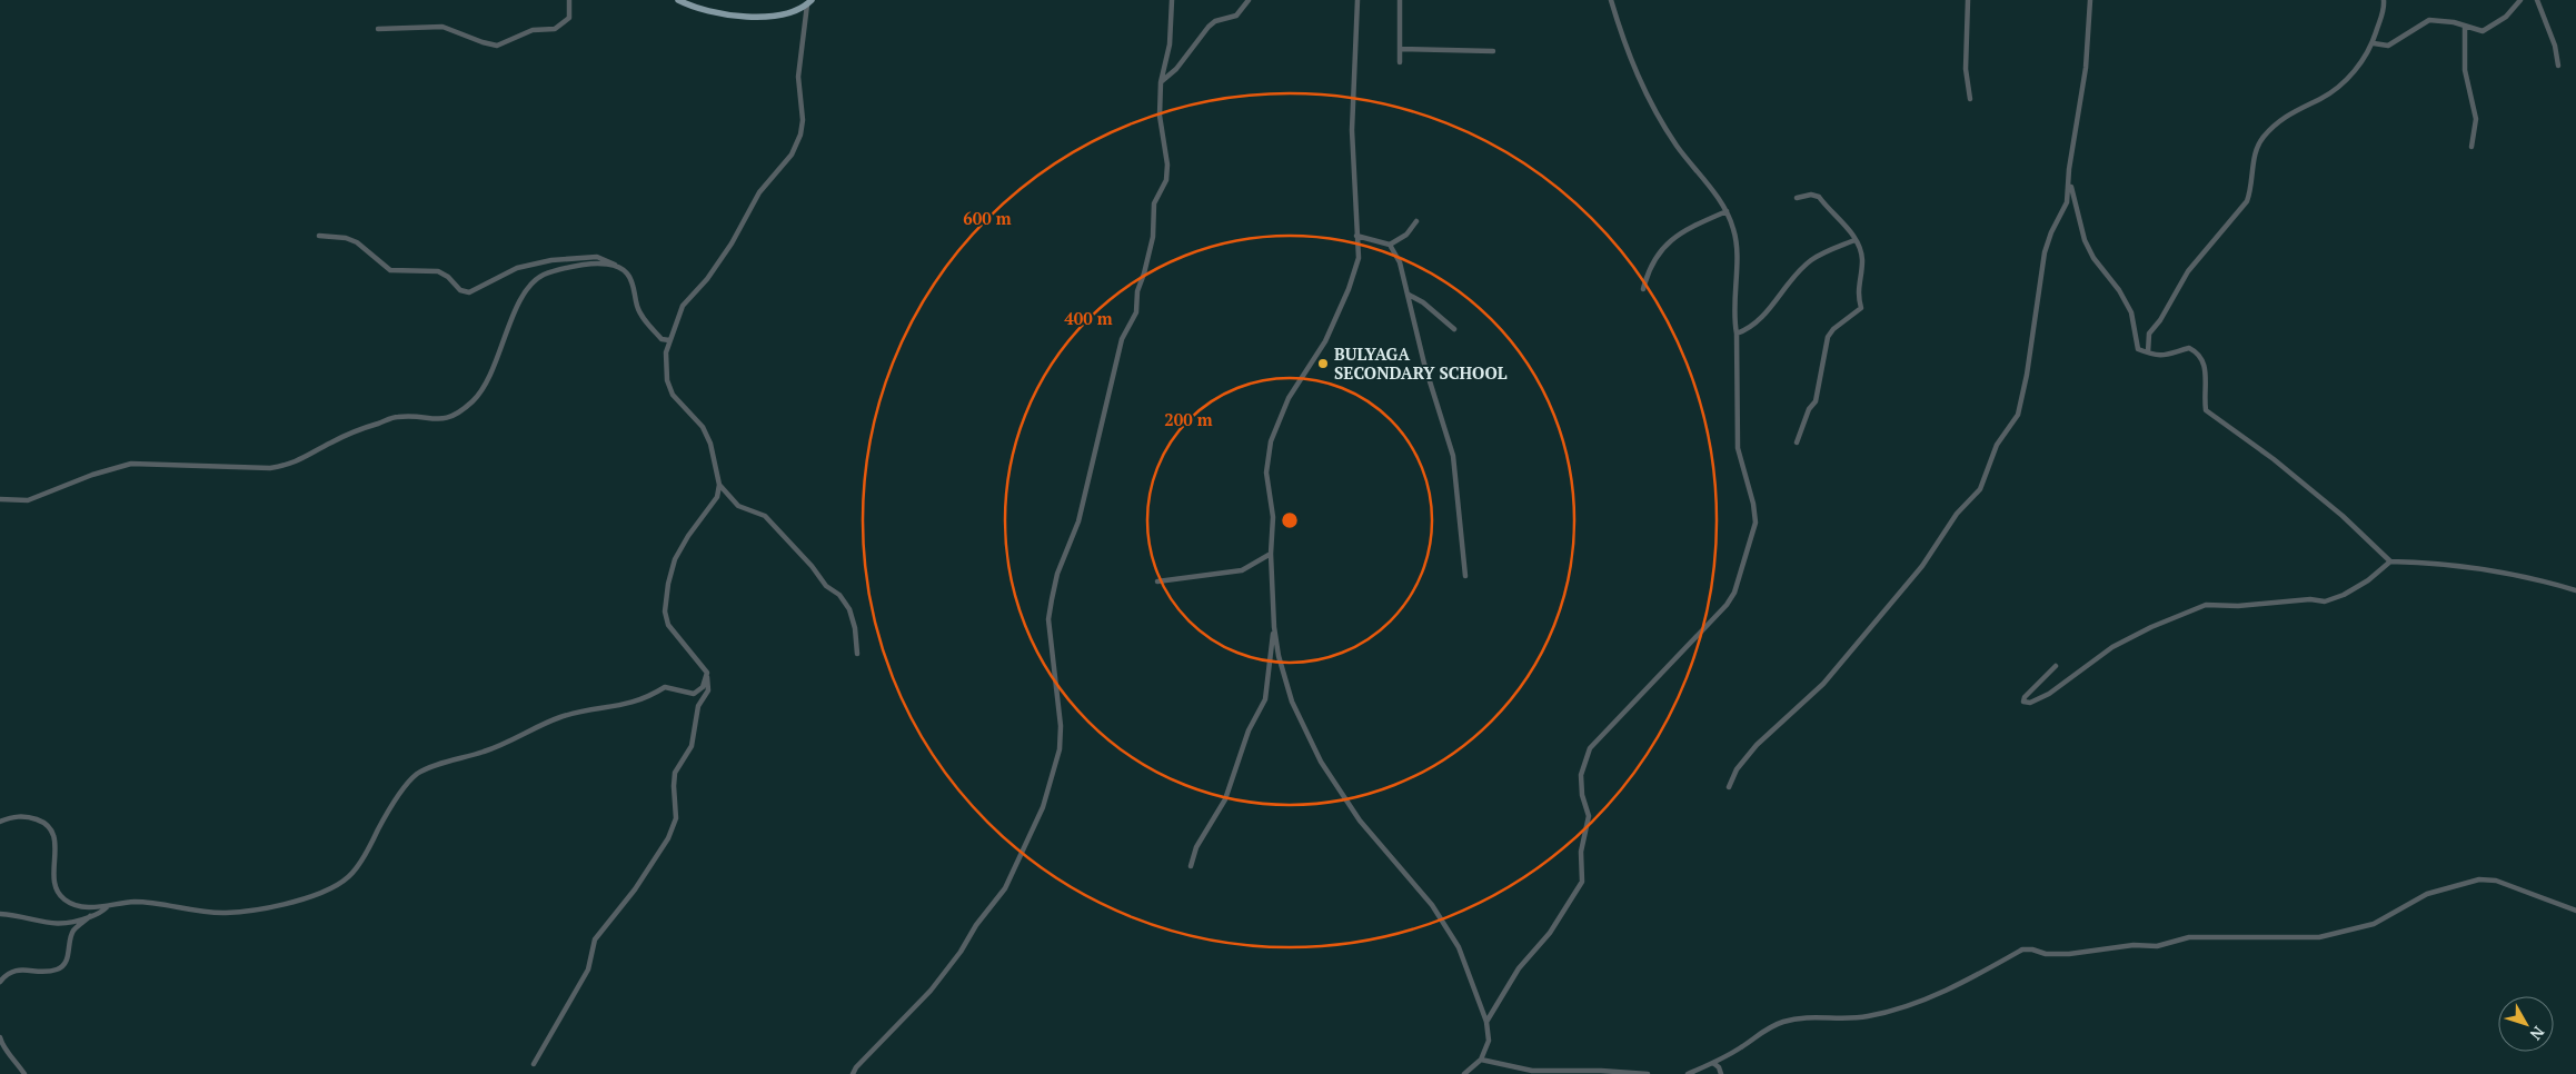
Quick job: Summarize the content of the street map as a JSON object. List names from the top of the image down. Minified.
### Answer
{"places":["BULYAGA SECONDARY SCHOOL"],"north":"bottom right","rings":["600 m","400 m","200 m"]}
